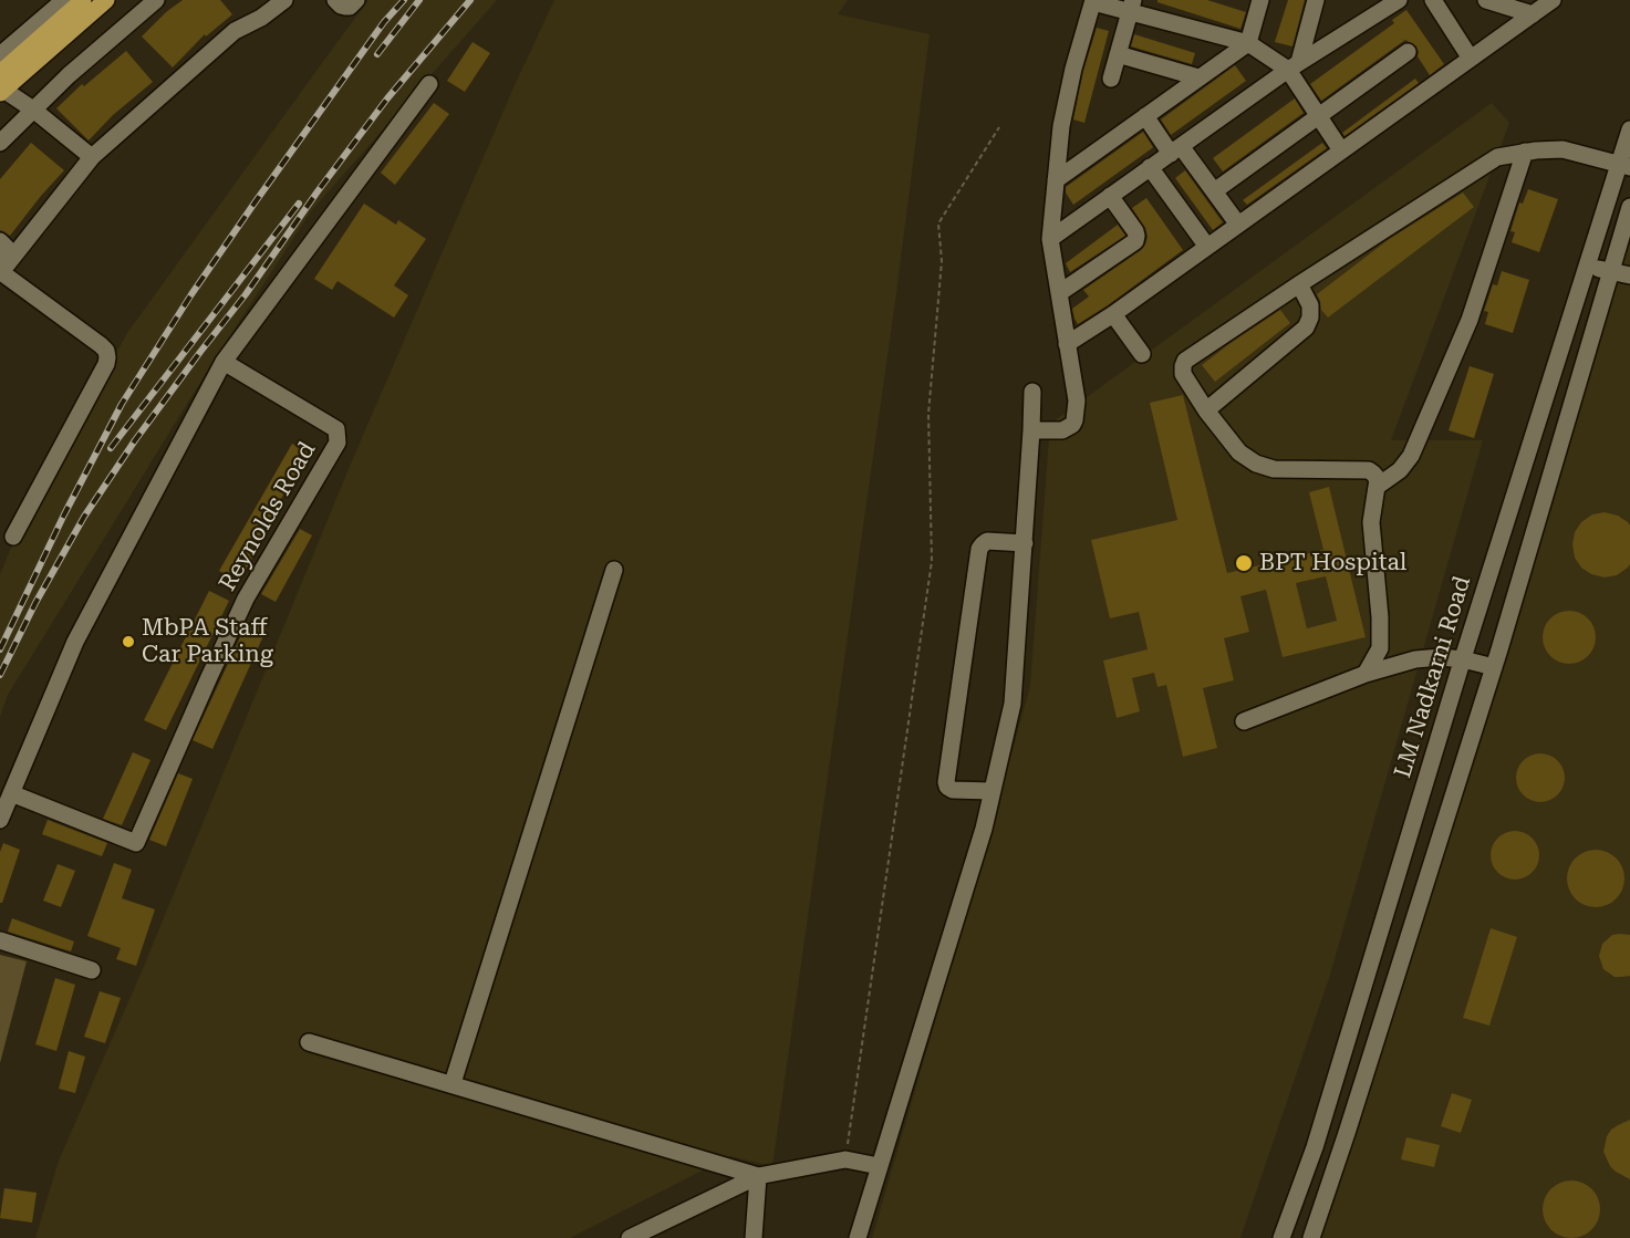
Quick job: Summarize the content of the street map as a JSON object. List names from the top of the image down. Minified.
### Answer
{"streets":{"street":["Reynolds Road","LM Nadkarni Road"]},"places":["BPT Hospital","MbPA Staff Car Parking"]}
